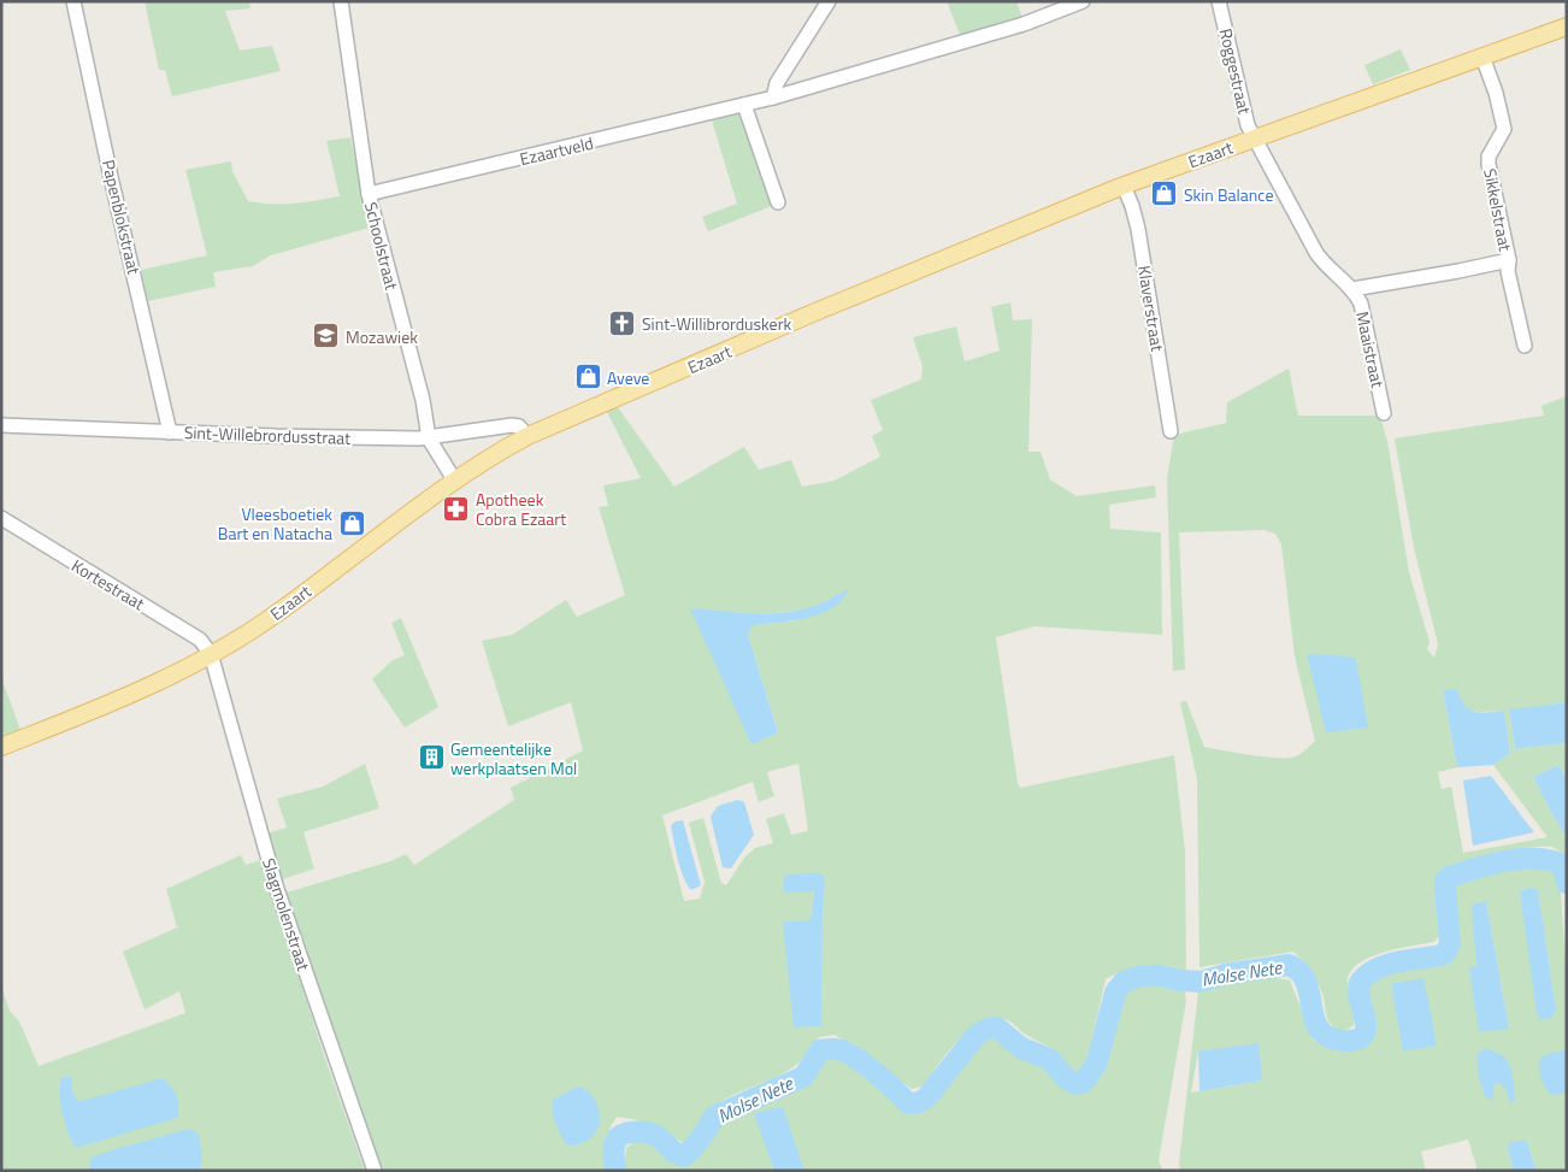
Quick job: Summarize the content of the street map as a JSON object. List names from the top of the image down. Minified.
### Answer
{"streets":{"main road":["Ezaart"],"street":["Roggestraat","Ezaartveld","Sikkelstraat","Papenblokstraat","Schoolstraat","Klaverstraat","Maaistraat","Sint-Willebrordusstraat","Kortestraat","Slagmolenstraat"]},"crossings":[["Roggestraat","Ezaart"],["Roggestraat","Maaistraat"],["Ezaartveld","Schoolstraat"],["Ezaart","Sikkelstraat"],["Ezaart","Schoolstraat"],["Ezaart","Klaverstraat"],["Ezaart","Maaistraat"],["Ezaart","Sint-Willebrordusstraat"],["Ezaart","Kortestraat"],["Ezaart","Slagmolenstraat"],["Sikkelstraat","Maaistraat"],["Papenblokstraat","Sint-Willebrordusstraat"],["Schoolstraat","Sint-Willebrordusstraat"],["Kortestraat","Slagmolenstraat"]],"water":["Molse Nete"],"places":{"shop":["Skin Balance","Aveve","Vleesboetiek Bart en Natacha"],"church":["Sint-Willibrorduskerk"],"school or university":["Mozawiek"],"pharmacy":["Apotheek Cobra Ezaart"],"building":["Gemeentelijke werkplaatsen Mol"]}}
